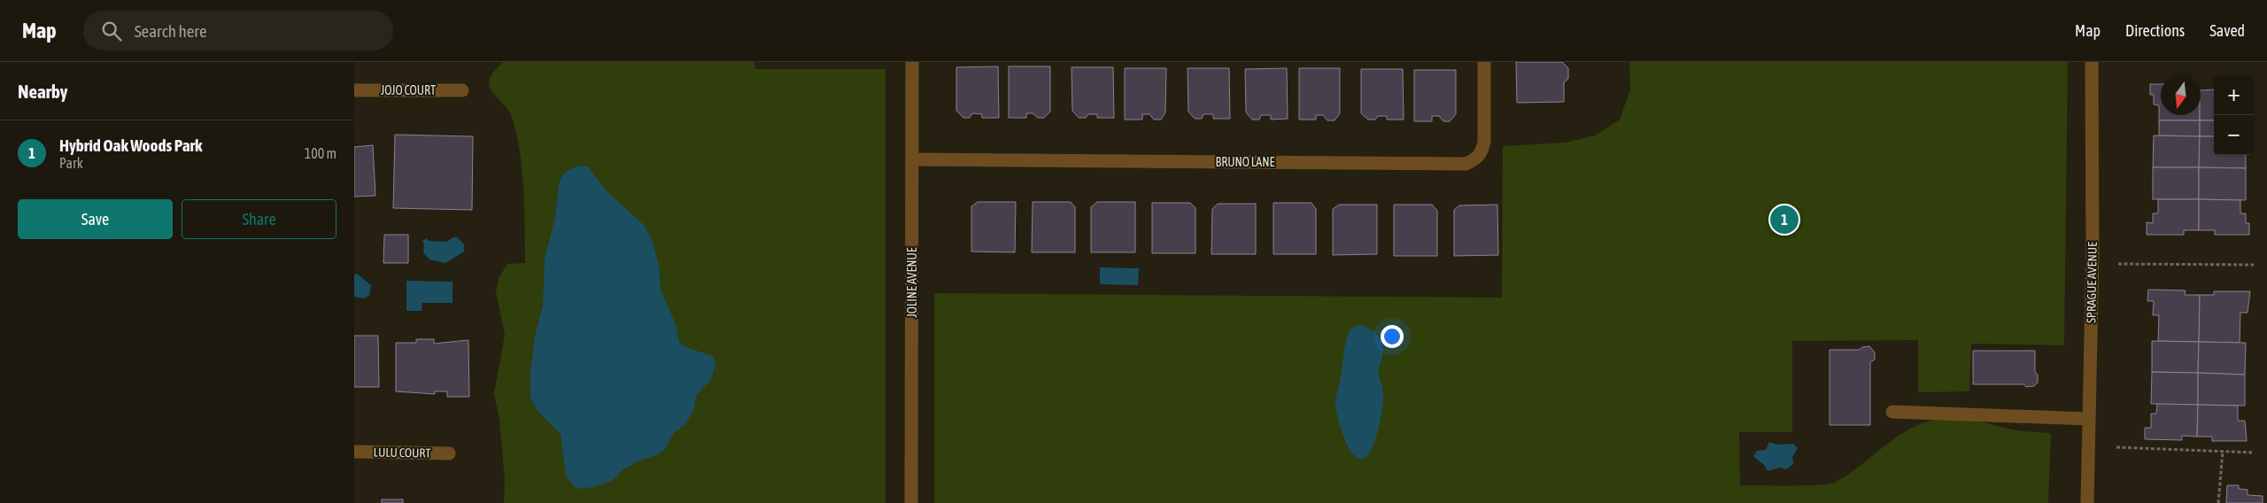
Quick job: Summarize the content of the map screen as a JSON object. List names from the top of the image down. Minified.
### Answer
{"streets":{"street":["JOJO COURT","BRUNO LANE","JOLINE AVENUE","SPRAGUE AVENUE","LULU COURT"]},"crossings":[["BRUNO LANE","JOLINE AVENUE"]],"north":"bottom","page":{"header":"Map","search":"Search here","nav":["Map","Directions","Saved"],"heading":"Nearby","map_buttons":["+","−"],"list":[{"mark":"1","name":"Hybrid Oak Woods Park","note":"Park","value":"100 m"}],"buttons":["Save","Share"],"pins":"1"}}
